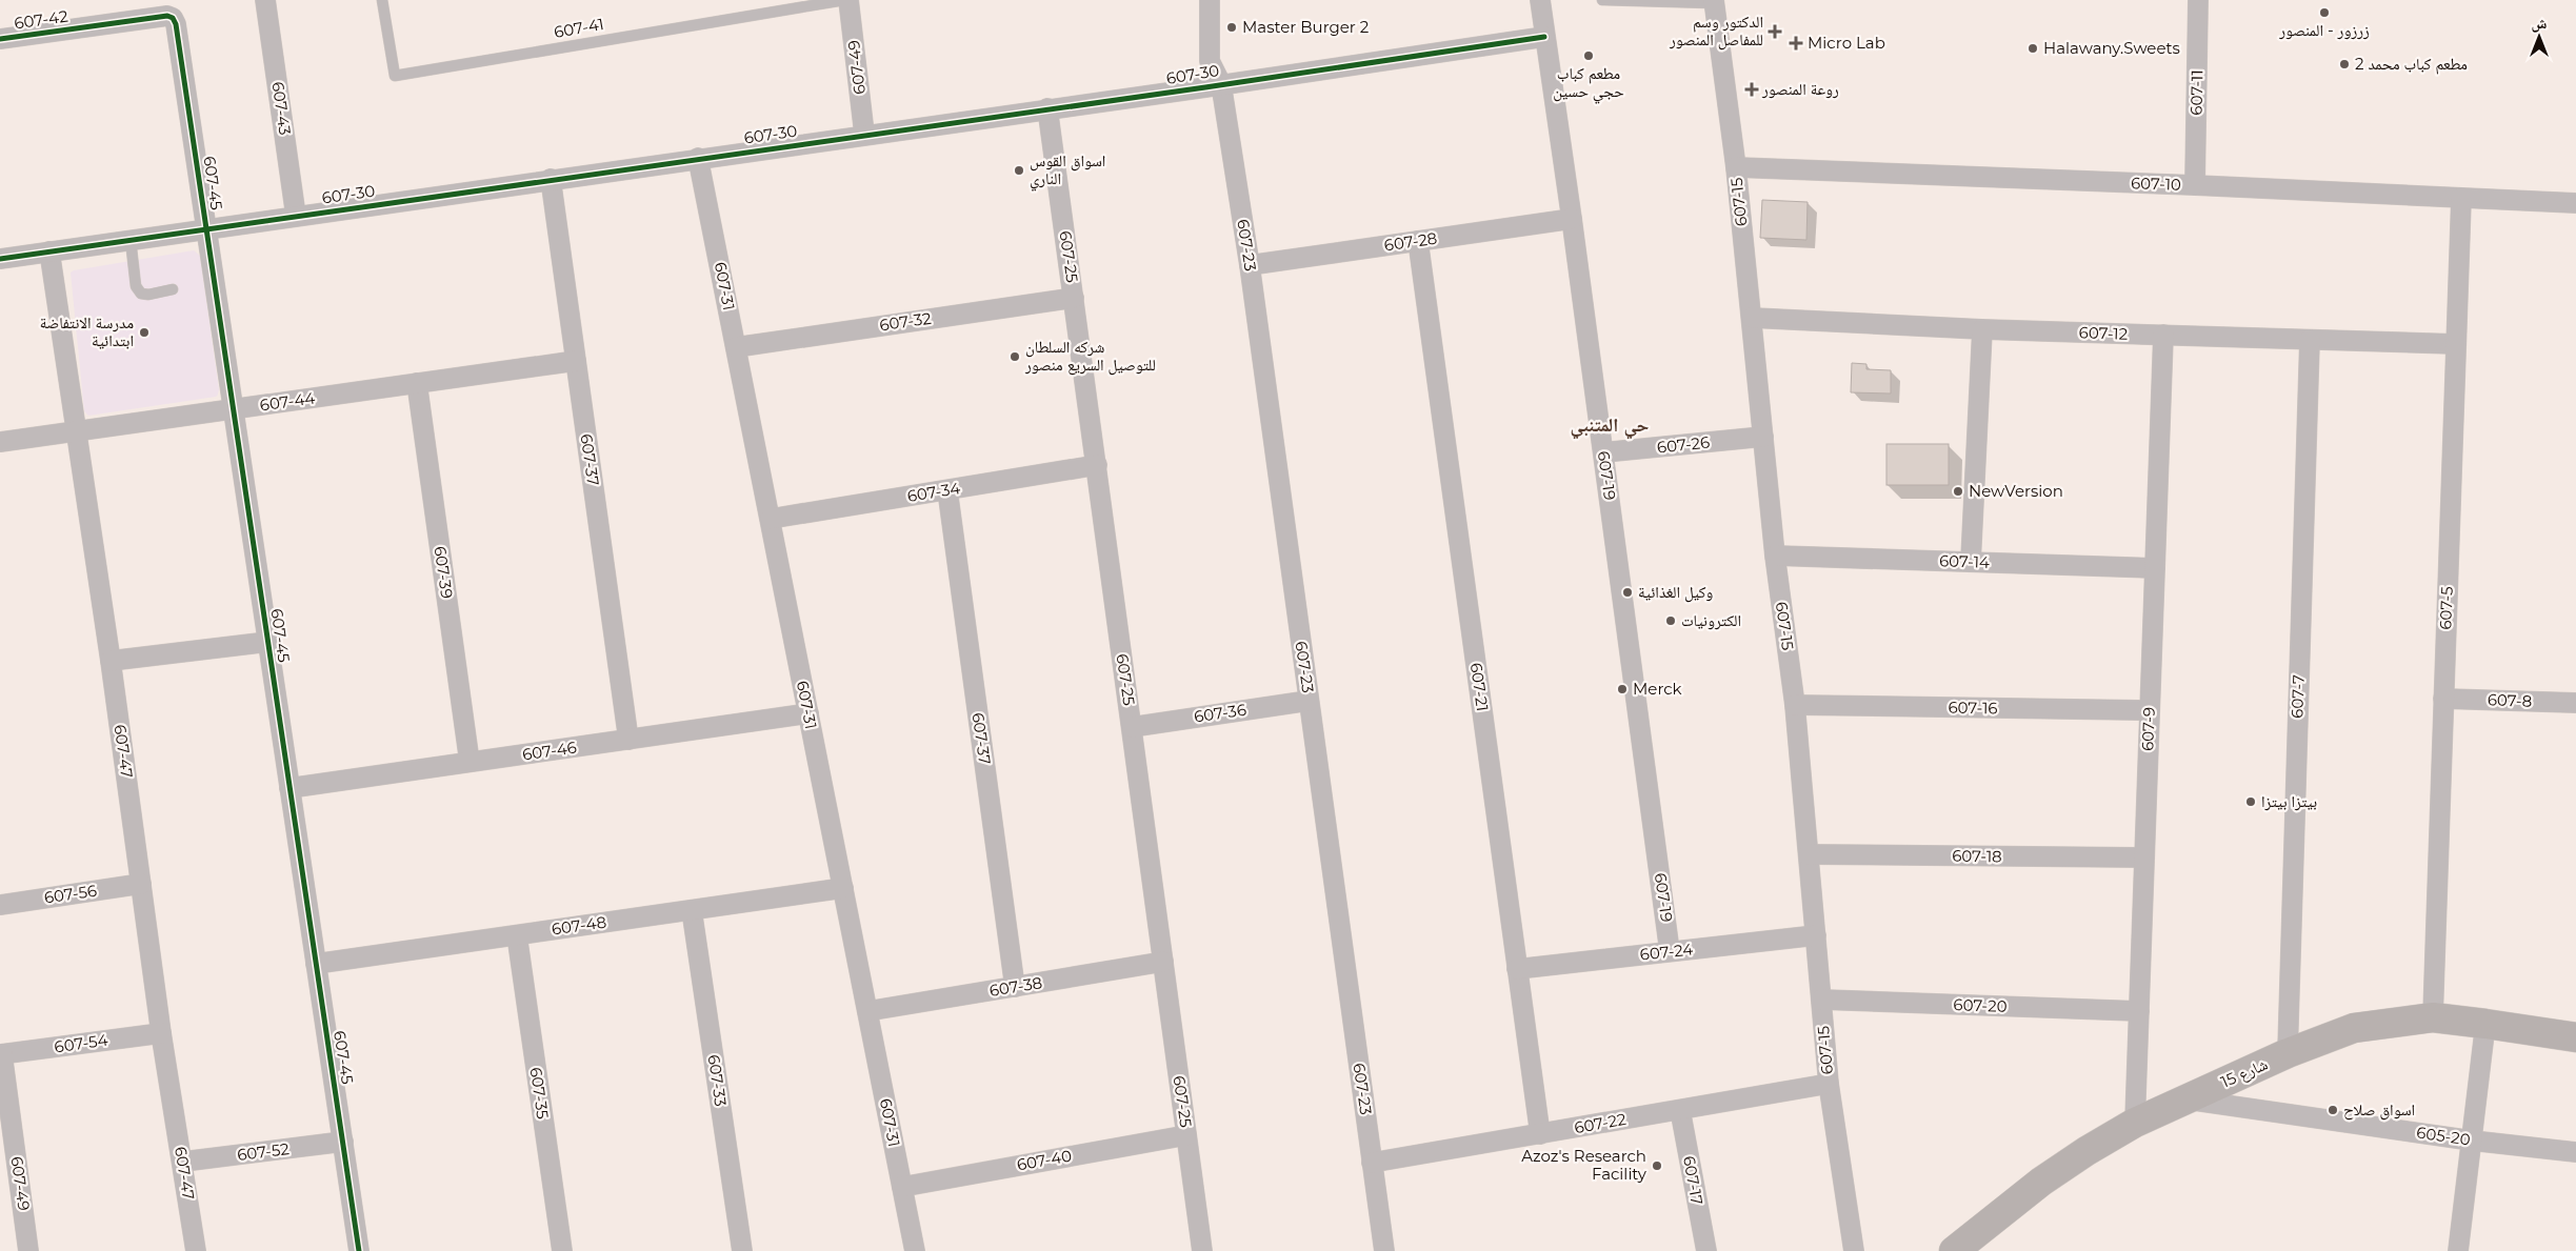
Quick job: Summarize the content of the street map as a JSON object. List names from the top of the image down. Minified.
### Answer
{"streets":{"street":["607-42","607-49","607-30","607-11","607-43","607-45","607-10","607-15","607-28","607-23","607-25","607-31","607-32","607-12","607-44","607-26","607-37","607-19","607-34","607-14","607-39","607-5","607-21","607-7","607-8","607-16","607-36","607-9","607-47","607-46","607-18","607-56","607-48","607-24","607-38","607-20","607-54","شارع 15","607-33","607-35","607-22","605-20","607-52","607-40","607-17"],"lane":["607-41"]},"crossings":[["607-42","607-45"],["607-41","607-49"],["607-49","607-30"],["607-49","607-54"],["607-30","607-43"],["607-30","607-45"],["607-30","607-23"],["607-30","607-25"],["607-30","607-31"],["607-30","607-37"],["607-30","607-19"],["607-30","607-47"],["607-11","607-10"],["607-45","607-44"],["607-45","607-46"],["607-45","607-48"],["607-45","607-52"],["607-10","607-15"],["607-10","607-5"],["607-15","607-12"],["607-15","607-26"],["607-15","607-14"],["607-15","607-16"],["607-15","607-18"],["607-15","607-24"],["607-15","607-20"],["607-15","607-22"],["607-28","607-23"],["607-28","607-19"],["607-28","607-21"],["607-23","607-36"],["607-23","607-22"],["607-25","607-32"],["607-25","607-34"],["607-25","607-36"],["607-25","607-38"],["607-25","607-40"],["607-31","607-32"],["607-31","607-34"],["607-31","607-46"],["607-31","607-48"],["607-31","607-38"],["607-31","607-40"],["607-12","607-5"],["607-12","607-7"],["607-12","607-9"],["607-44","607-37"],["607-44","607-39"],["607-44","607-47"],["607-26","607-19"],["607-37","607-34"],["607-37","607-46"],["607-37","607-38"],["607-19","607-24"],["607-14","607-9"],["607-39","607-46"],["607-5","607-8"],["607-5","شارع 15"],["607-21","607-24"],["607-21","607-22"],["607-7","شارع 15"],["607-16","607-9"],["607-9","607-18"],["607-9","607-20"],["607-9","شارع 15"],["607-47","607-56"],["607-47","607-54"],["607-47","607-52"],["607-48","607-33"],["607-48","607-35"],["شارع 15","605-20"],["607-22","607-17"]],"districts":["حي المتنبي"],"places":{"other":["زرزور - المنصور","Master Burger 2","Halawany.Sweets","مطعم كباب حجي حسين","مطعم كباب محمد 2","اسواق القوس الناري","مدرسة الانتفاضة ابتدائية","شركه السلطان للتوصيل السريع منصور","NewVersion","وكيل الغذائية","الكترونيات","Merck","بيتزا بيتزا","اسواق صلاح","Azoz's Research Facility"],"health":["الدكتور وسم للمفاصل المنصور","Micro Lab","روعة المنصور"]},"north":"top"}
